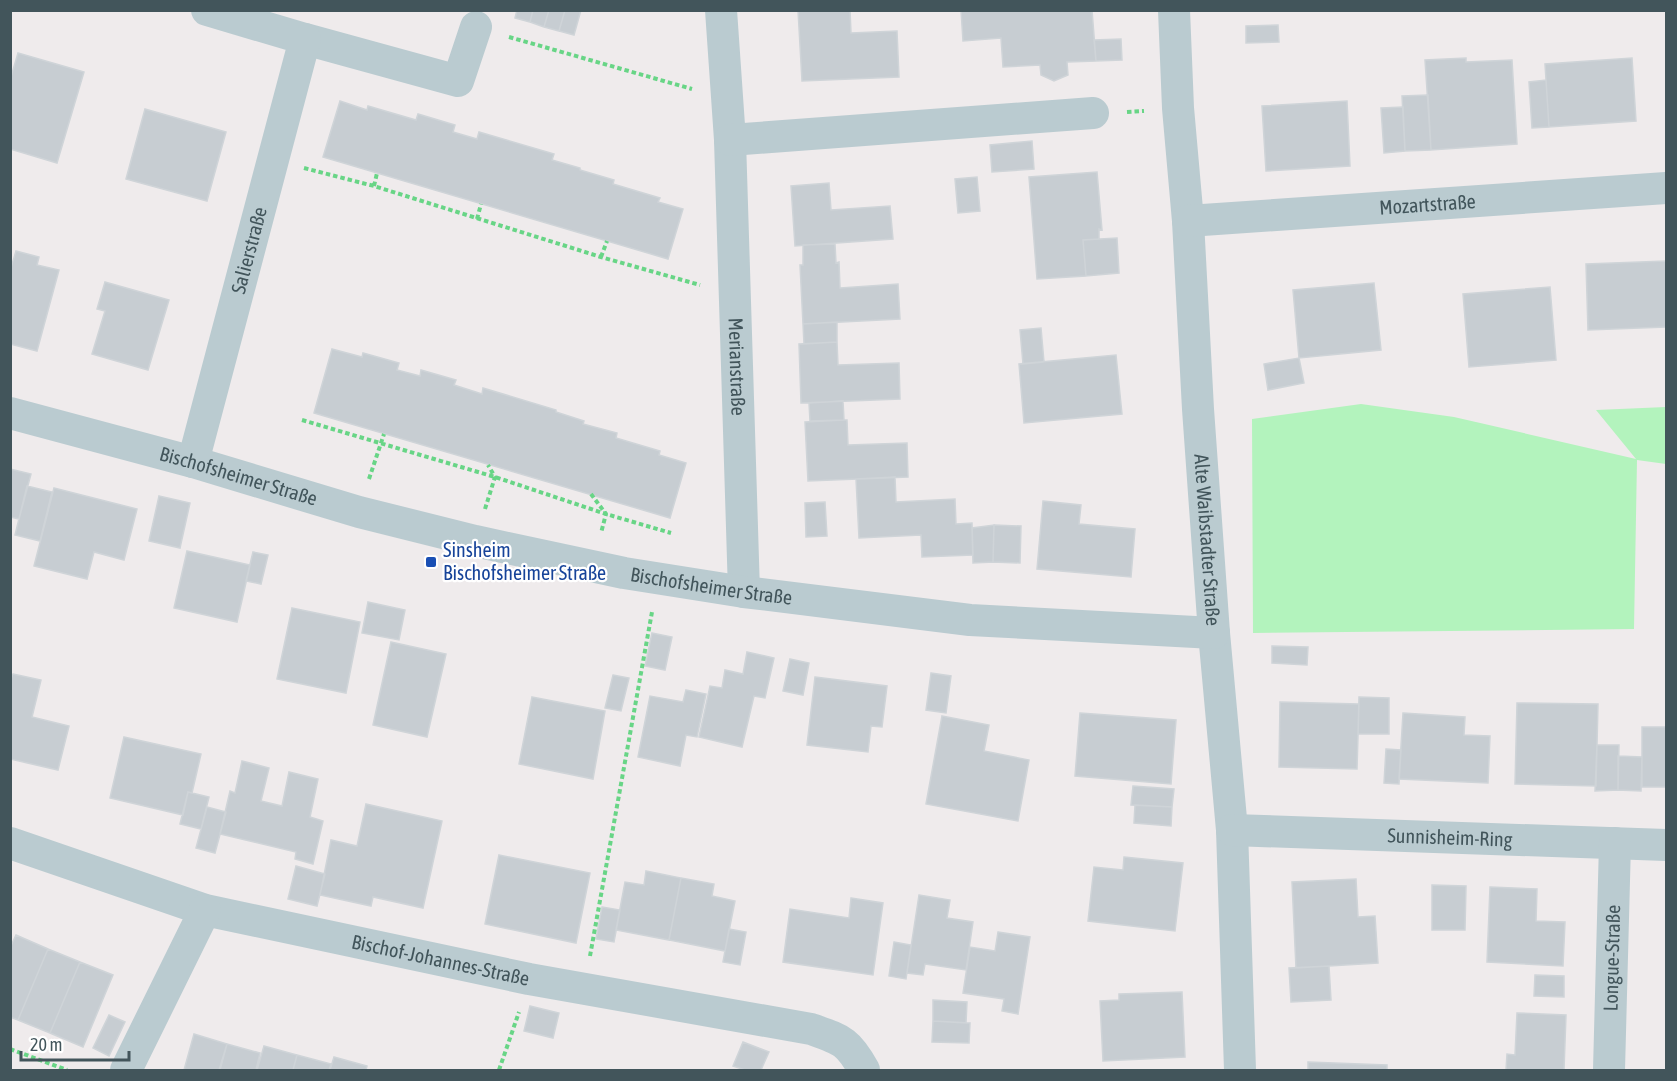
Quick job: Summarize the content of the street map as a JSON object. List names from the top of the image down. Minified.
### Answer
{"streets":{"street":["Mozartstraße","Salierstraße","Merianstraße","Bischofsheimer Straße","Alte Waibstadter Straße","Sunnisheim-Ring","Longue-Straße","Bischof-Johannes-Straße"]},"crossings":[["Mozartstraße","Alte Waibstadter Straße"],["Salierstraße","Bischofsheimer Straße"],["Merianstraße","Bischofsheimer Straße"],["Bischofsheimer Straße","Alte Waibstadter Straße"],["Alte Waibstadter Straße","Sunnisheim-Ring"],["Sunnisheim-Ring","Longue-Straße"]],"places":{"transit":["Sinsheim Bischofsheimer Straße"]},"scale_bar":"20 m"}
